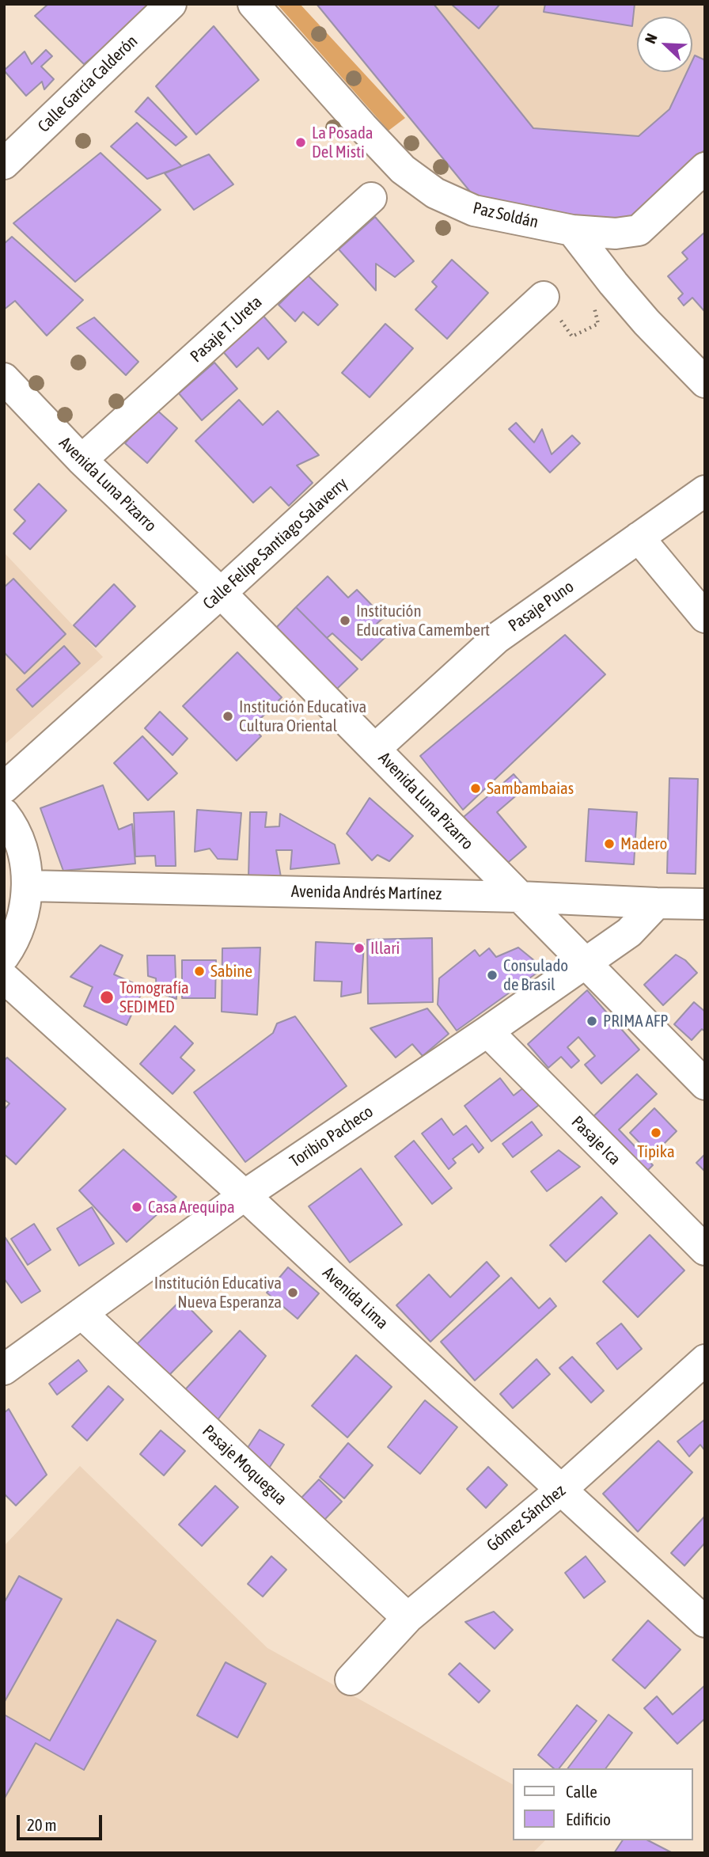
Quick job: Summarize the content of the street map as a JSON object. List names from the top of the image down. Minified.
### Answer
{"streets":{"street":["Calle García Calderón","Paz Soldán","Pasaje T. Ureta","Avenida Luna Pizarro","Calle Felipe Santiago Salaverry","Pasaje Puno","Avenida Andrés Martínez","Toribio Pacheco","Pasaje Ica","Avenida Lima","Pasaje Moquegua","Gómez Sánchez"]},"crossings":[["Pasaje T. Ureta","Avenida Luna Pizarro"],["Avenida Luna Pizarro","Calle Felipe Santiago Salaverry"],["Avenida Luna Pizarro","Pasaje Puno"],["Avenida Luna Pizarro","Avenida Andrés Martínez"],["Avenida Luna Pizarro","Toribio Pacheco"],["Avenida Andrés Martínez","Toribio Pacheco"],["Toribio Pacheco","Pasaje Ica"],["Toribio Pacheco","Avenida Lima"],["Toribio Pacheco","Pasaje Moquegua"],["Avenida Lima","Gómez Sánchez"],["Pasaje Moquegua","Gómez Sánchez"]],"places":["La Posada Del Misti","Institución Educativa Camembert","Institución Educativa Cultura Oriental","Sambambaias","Madero","Illari","Sabine","Consulado de Brasil","Tomografía SEDIMED","PRIMA AFP","Tipika","Casa Arequipa","Institución Educativa Nueva Esperanza"],"legend":["Calle","Edificio"],"scale_bar":"20 m","north":"top left"}
